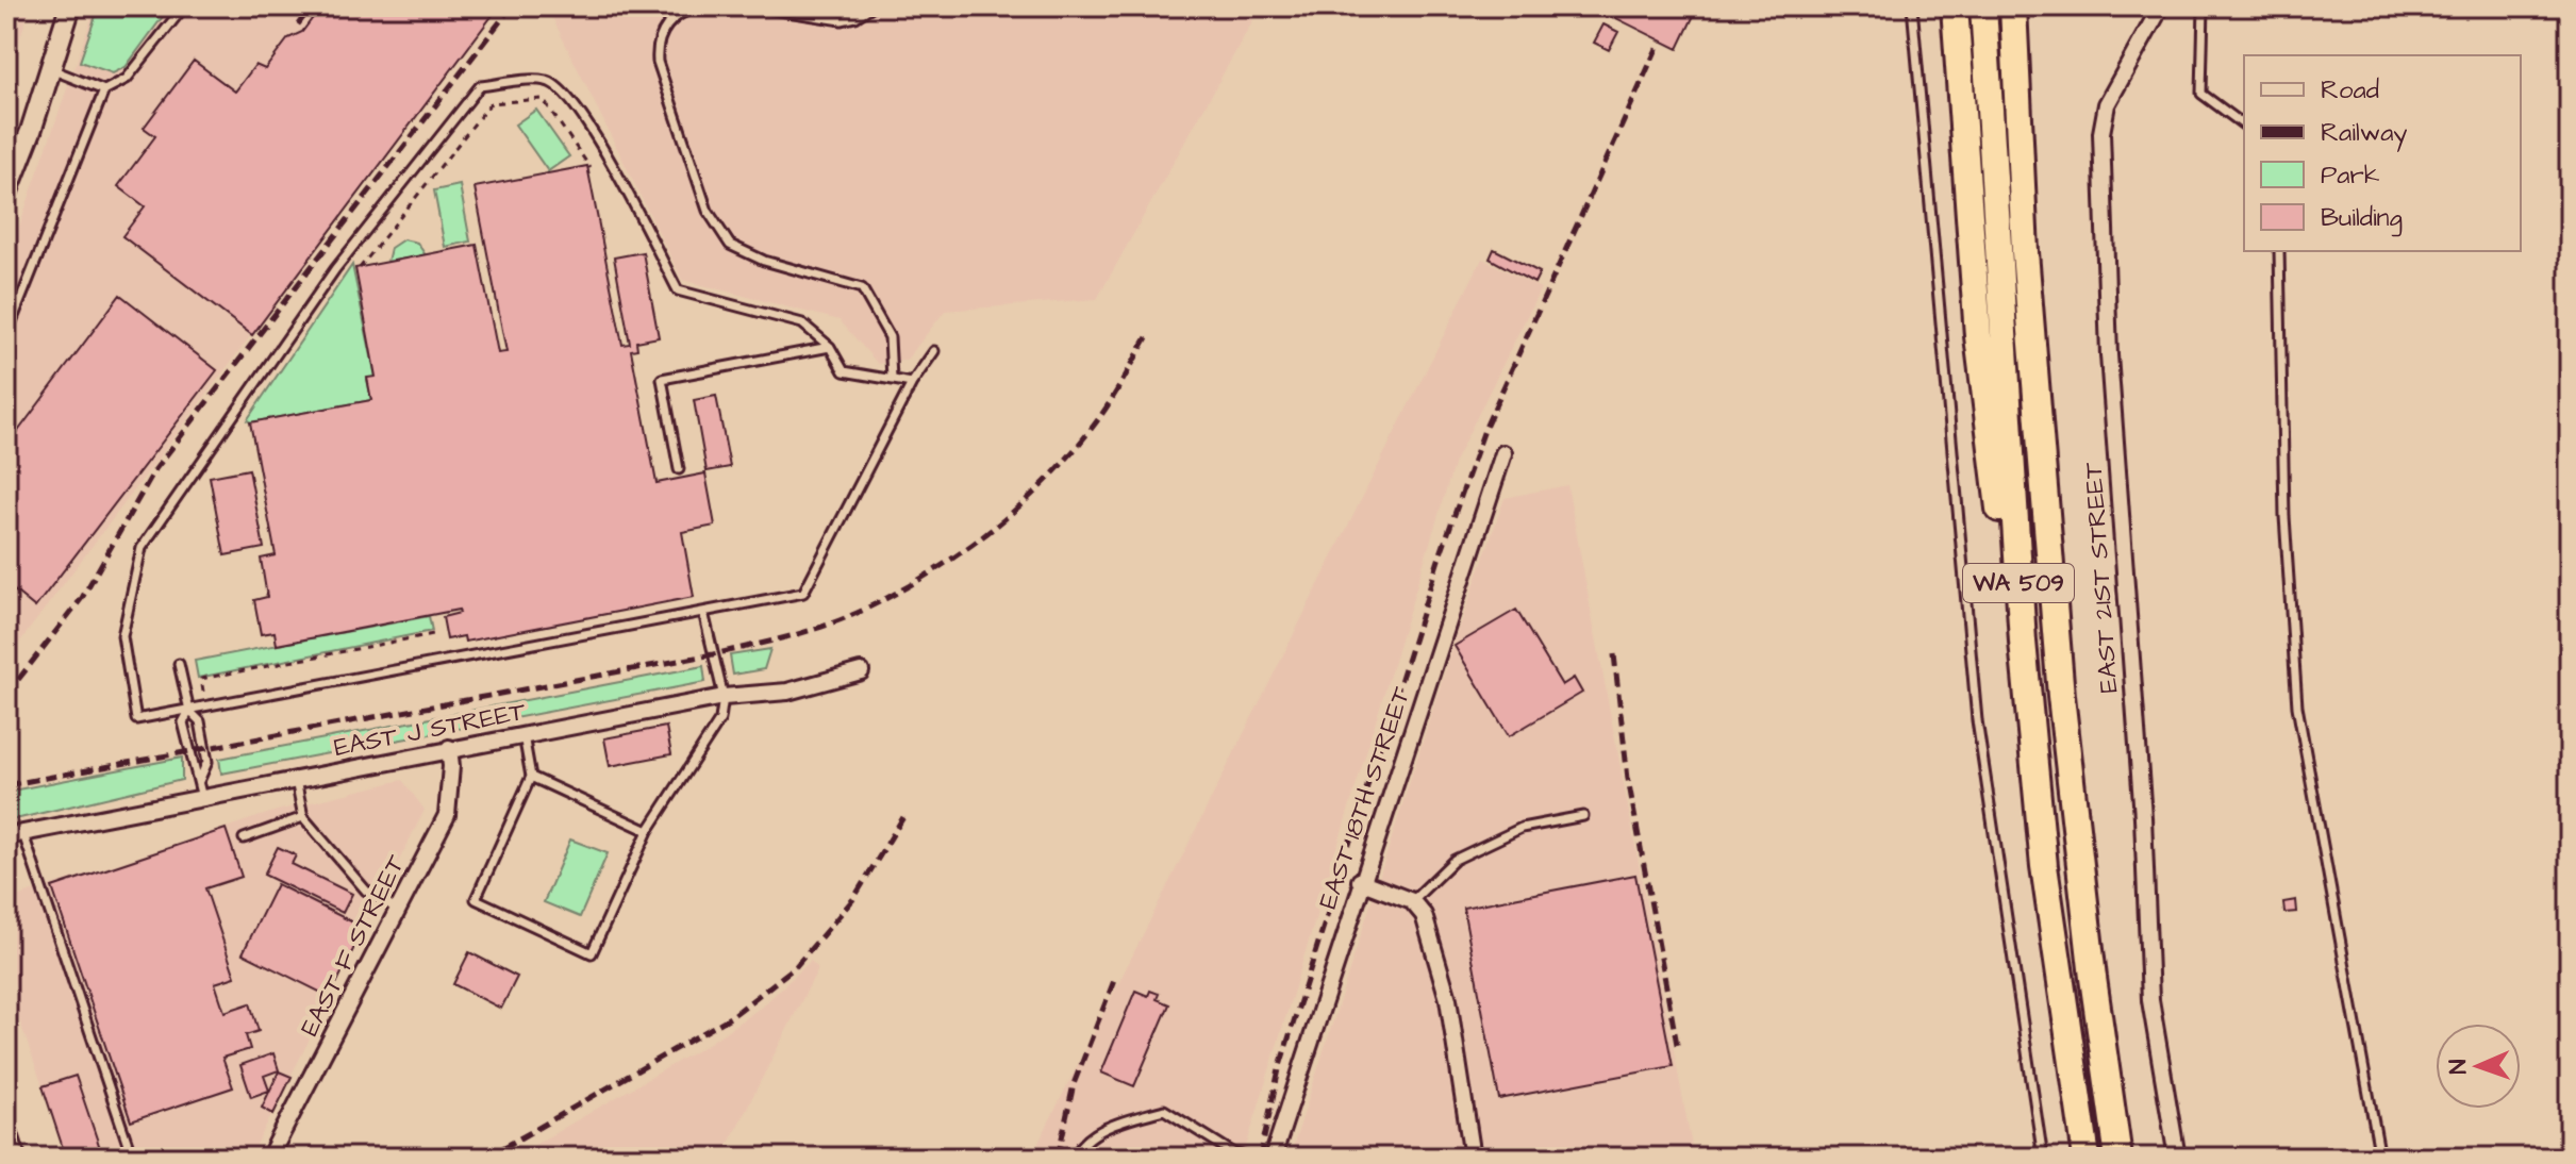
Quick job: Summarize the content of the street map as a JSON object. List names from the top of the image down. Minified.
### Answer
{"streets":{"highway":["WA 509"],"street":["EAST 21ST STREET","EAST J STREET","EAST 18TH STREET","EAST F STREET"]},"crossings":[["EAST J STREET","EAST F STREET"]],"legend":["Road","Railway","Park","Building"],"north":"left"}
